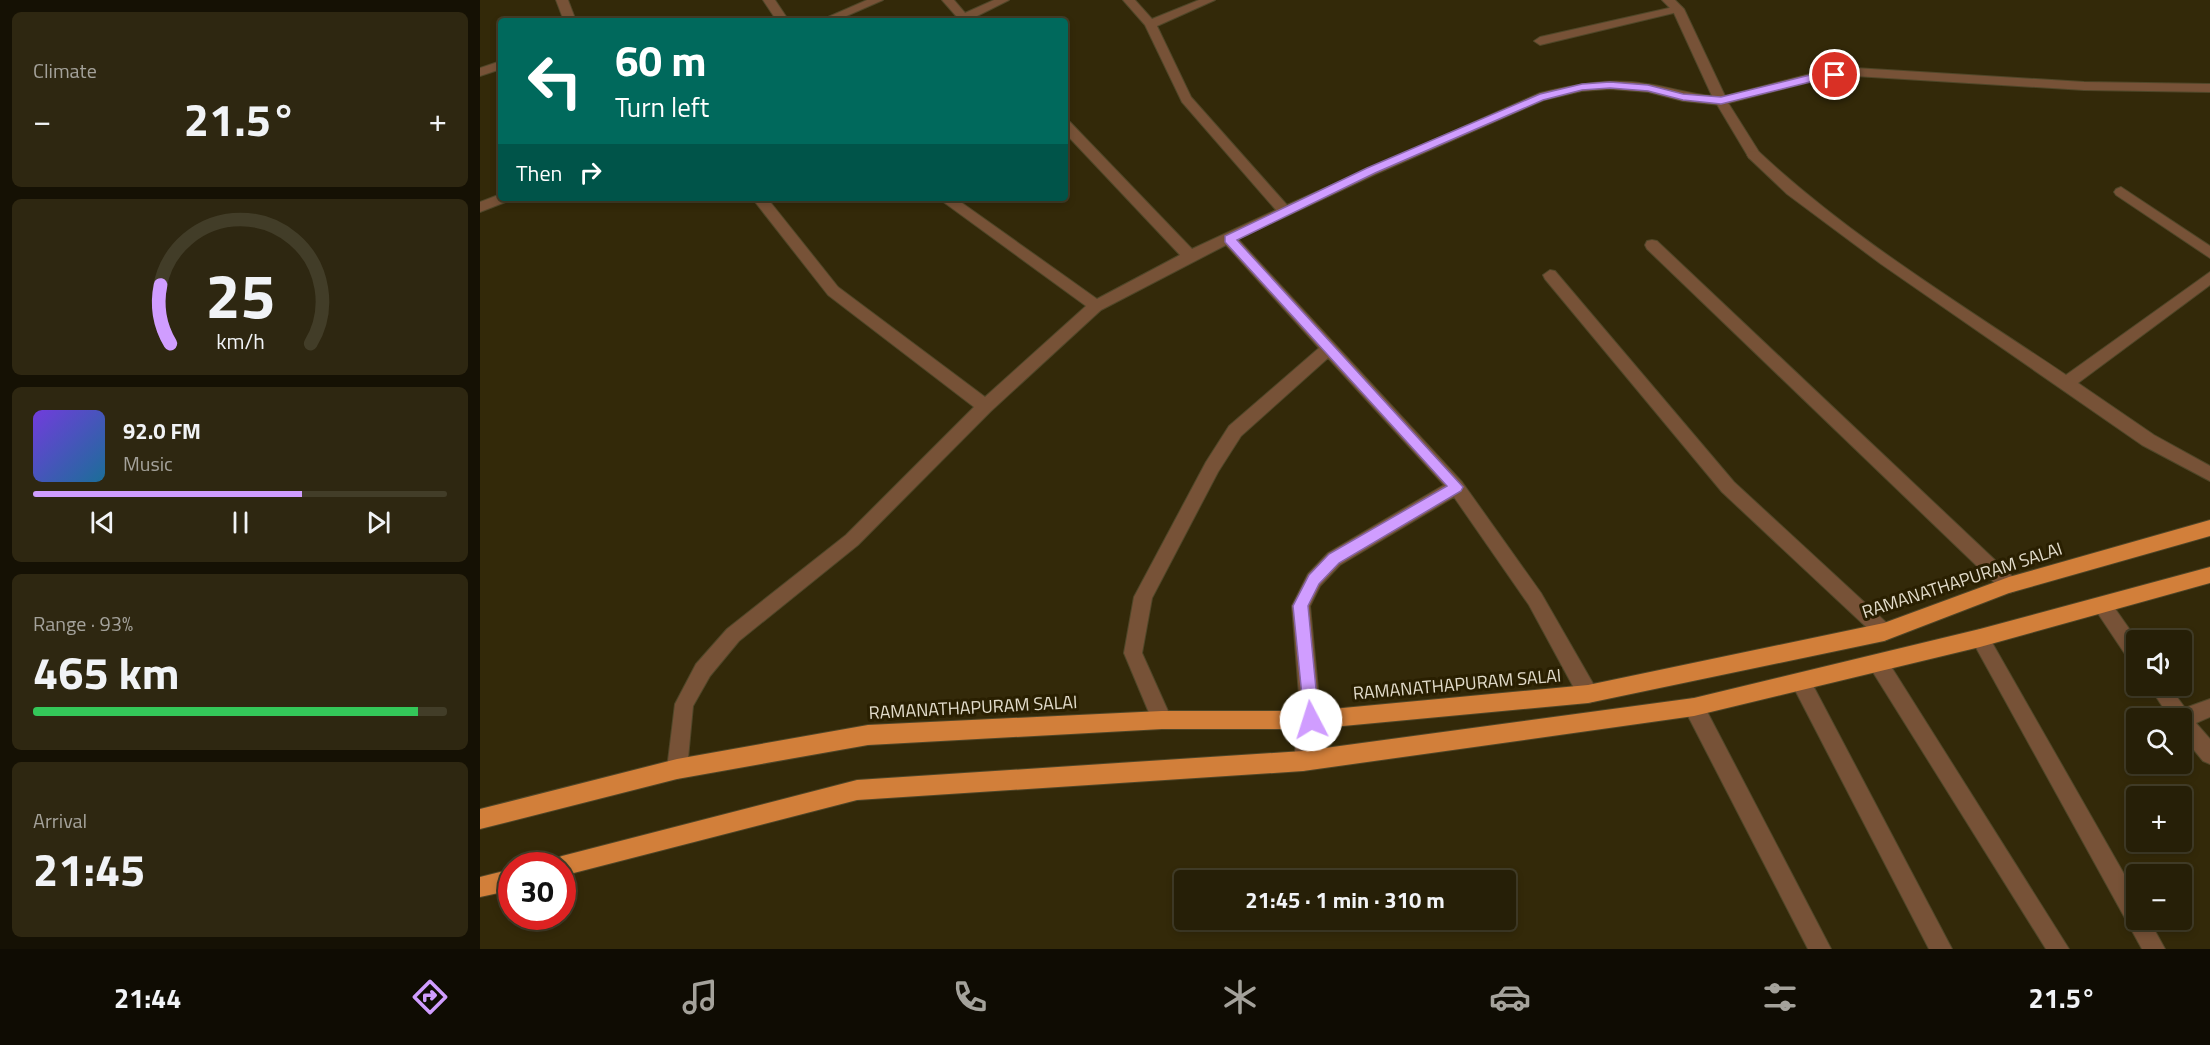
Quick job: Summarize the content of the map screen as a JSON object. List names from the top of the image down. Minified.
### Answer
{"streets":{"highway":["RAMANATHAPURAM SALAI"]},"page":{"tile":["Climate",["Range · 93%","465 km"],["Arrival","21:45"]],"turn":["60 m","Turn left"],"heat":["−","21.5°","+"],"then":"Then","song":["92.0 FM","Music"],"map_buttons":["+","−"],"limit":"30","trip":"21:45 · 1 min · 310 m","tabs":["21:44","21.5°"],"gauge":["25","km/h"]}}
